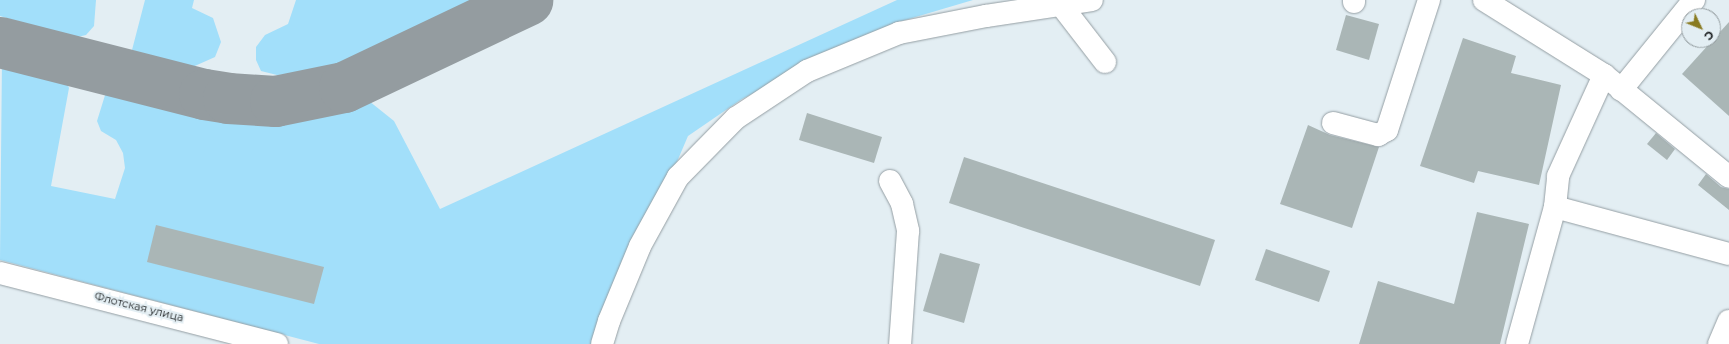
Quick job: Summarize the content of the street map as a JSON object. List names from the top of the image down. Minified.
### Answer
{"streets":{"street":["Флотская улица"]},"north":"bottom right"}
